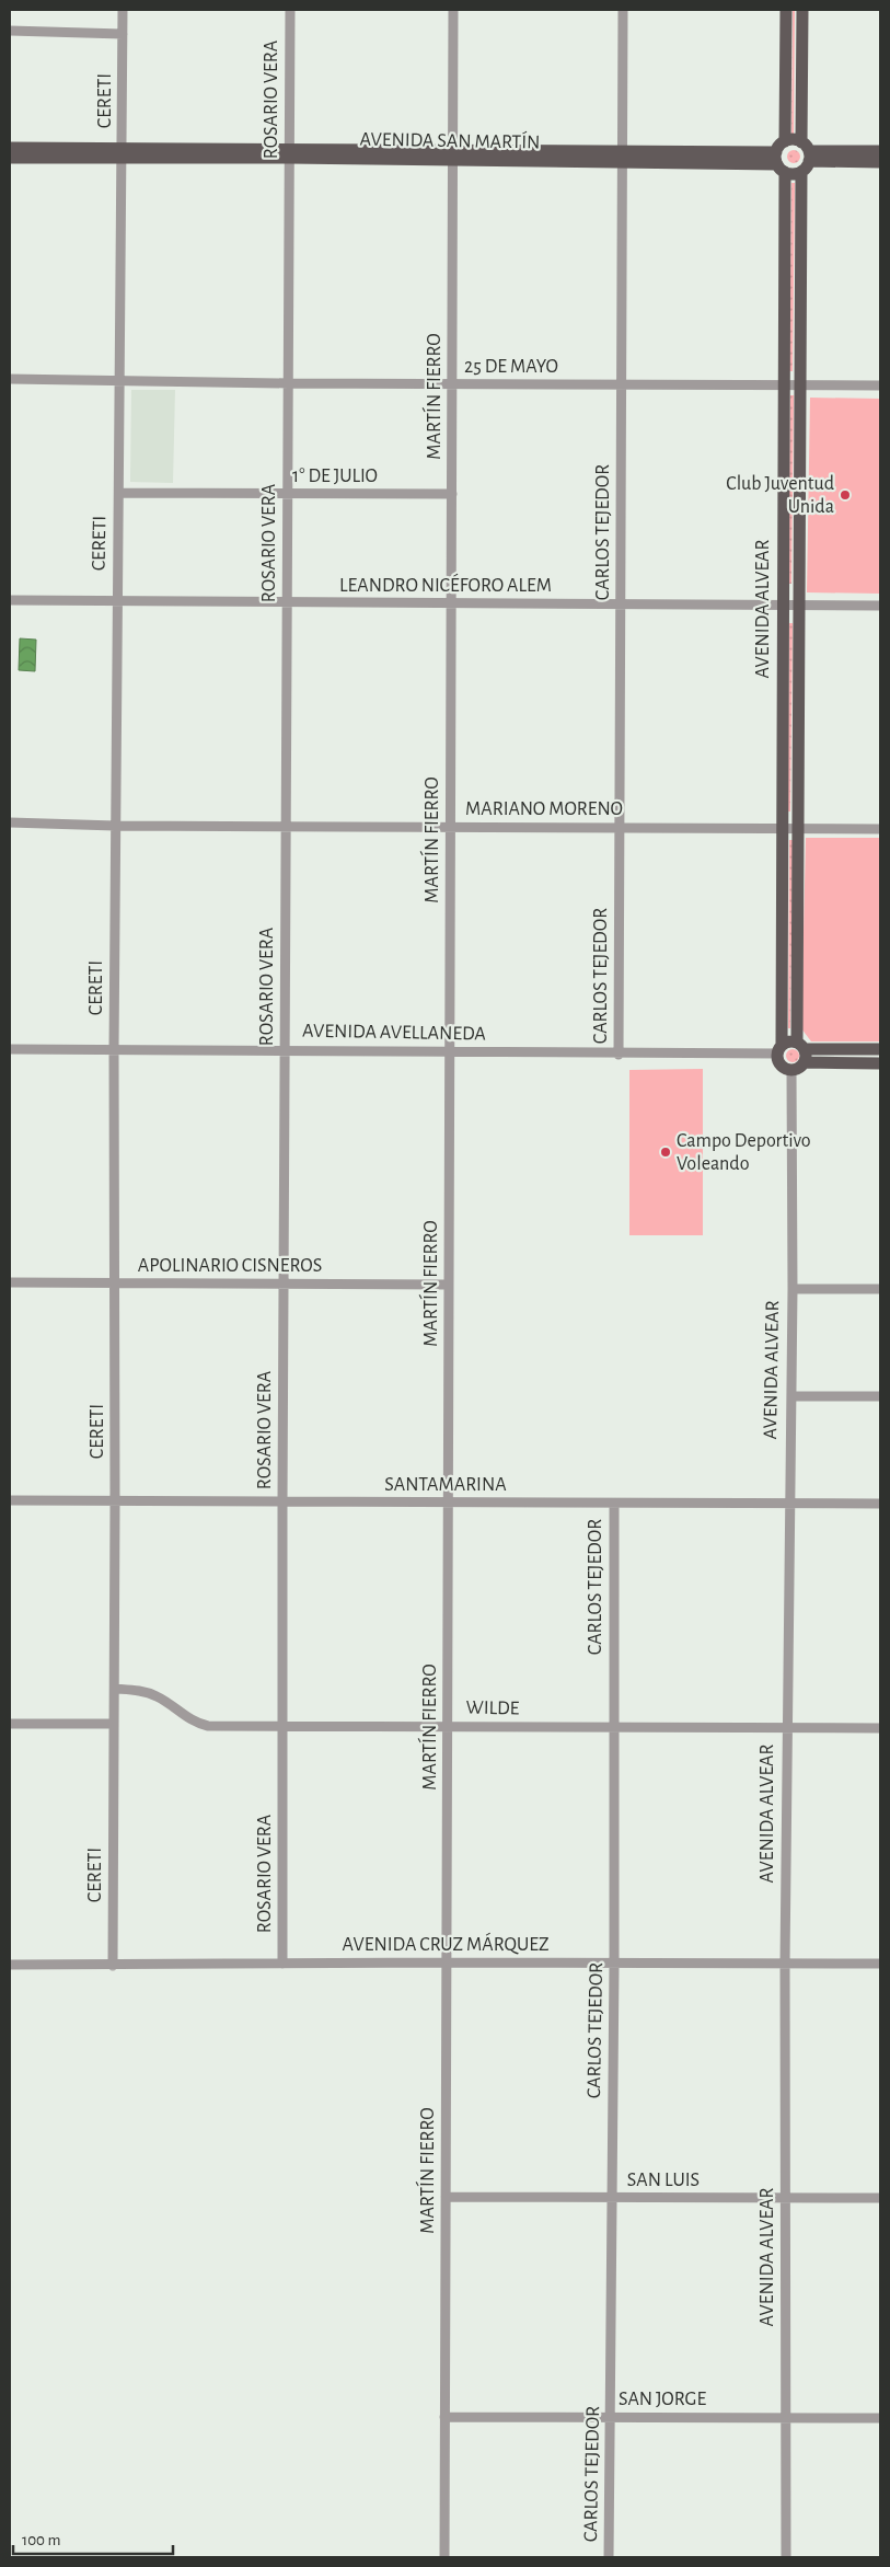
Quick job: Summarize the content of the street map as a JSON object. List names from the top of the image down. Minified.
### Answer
{"streets":{"main road":["AVENIDA SAN MARTÍN","AVENIDA ALVEAR"],"street":["ROSARIO VERA","CERETI","25 DE MAYO","MARTÍN FIERRO","1° DE JULIO","CARLOS TEJEDOR","LEANDRO NICÉFORO ALEM","MARIANO MORENO","AVENIDA AVELLANEDA","APOLINARIO CISNEROS","SANTAMARINA","WILDE","AVENIDA CRUZ MÁRQUEZ","SAN LUIS","SAN JORGE"]},"crossings":[["ROSARIO VERA","AVENIDA SAN MARTÍN"],["ROSARIO VERA","25 DE MAYO"],["ROSARIO VERA","1° DE JULIO"],["ROSARIO VERA","LEANDRO NICÉFORO ALEM"],["ROSARIO VERA","MARIANO MORENO"],["ROSARIO VERA","AVENIDA AVELLANEDA"],["ROSARIO VERA","APOLINARIO CISNEROS"],["ROSARIO VERA","SANTAMARINA"],["ROSARIO VERA","WILDE"],["ROSARIO VERA","AVENIDA CRUZ MÁRQUEZ"],["CERETI","AVENIDA SAN MARTÍN"],["CERETI","25 DE MAYO"],["CERETI","1° DE JULIO"],["CERETI","LEANDRO NICÉFORO ALEM"],["CERETI","MARIANO MORENO"],["CERETI","AVENIDA AVELLANEDA"],["CERETI","APOLINARIO CISNEROS"],["CERETI","SANTAMARINA"],["CERETI","WILDE"],["CERETI","AVENIDA CRUZ MÁRQUEZ"],["AVENIDA SAN MARTÍN","MARTÍN FIERRO"],["AVENIDA SAN MARTÍN","CARLOS TEJEDOR"],["AVENIDA SAN MARTÍN","AVENIDA ALVEAR"],["25 DE MAYO","MARTÍN FIERRO"],["25 DE MAYO","CARLOS TEJEDOR"],["25 DE MAYO","AVENIDA ALVEAR"],["MARTÍN FIERRO","1° DE JULIO"],["MARTÍN FIERRO","LEANDRO NICÉFORO ALEM"],["MARTÍN FIERRO","MARIANO MORENO"],["MARTÍN FIERRO","AVENIDA AVELLANEDA"],["MARTÍN FIERRO","APOLINARIO CISNEROS"],["MARTÍN FIERRO","SANTAMARINA"],["MARTÍN FIERRO","WILDE"],["MARTÍN FIERRO","AVENIDA CRUZ MÁRQUEZ"],["MARTÍN FIERRO","SAN LUIS"],["MARTÍN FIERRO","SAN JORGE"],["CARLOS TEJEDOR","LEANDRO NICÉFORO ALEM"],["CARLOS TEJEDOR","MARIANO MORENO"],["CARLOS TEJEDOR","AVENIDA AVELLANEDA"],["CARLOS TEJEDOR","SANTAMARINA"],["CARLOS TEJEDOR","WILDE"],["CARLOS TEJEDOR","AVENIDA CRUZ MÁRQUEZ"],["CARLOS TEJEDOR","SAN LUIS"],["CARLOS TEJEDOR","SAN JORGE"],["LEANDRO NICÉFORO ALEM","AVENIDA ALVEAR"],["AVENIDA ALVEAR","MARIANO MORENO"],["AVENIDA ALVEAR","AVENIDA AVELLANEDA"],["AVENIDA ALVEAR","SANTAMARINA"],["AVENIDA ALVEAR","WILDE"],["AVENIDA ALVEAR","AVENIDA CRUZ MÁRQUEZ"],["AVENIDA ALVEAR","SAN LUIS"],["AVENIDA ALVEAR","SAN JORGE"]],"places":["Club Juventud Unida","Campo Deportivo Voleando"],"scale_bar":"100 m"}
